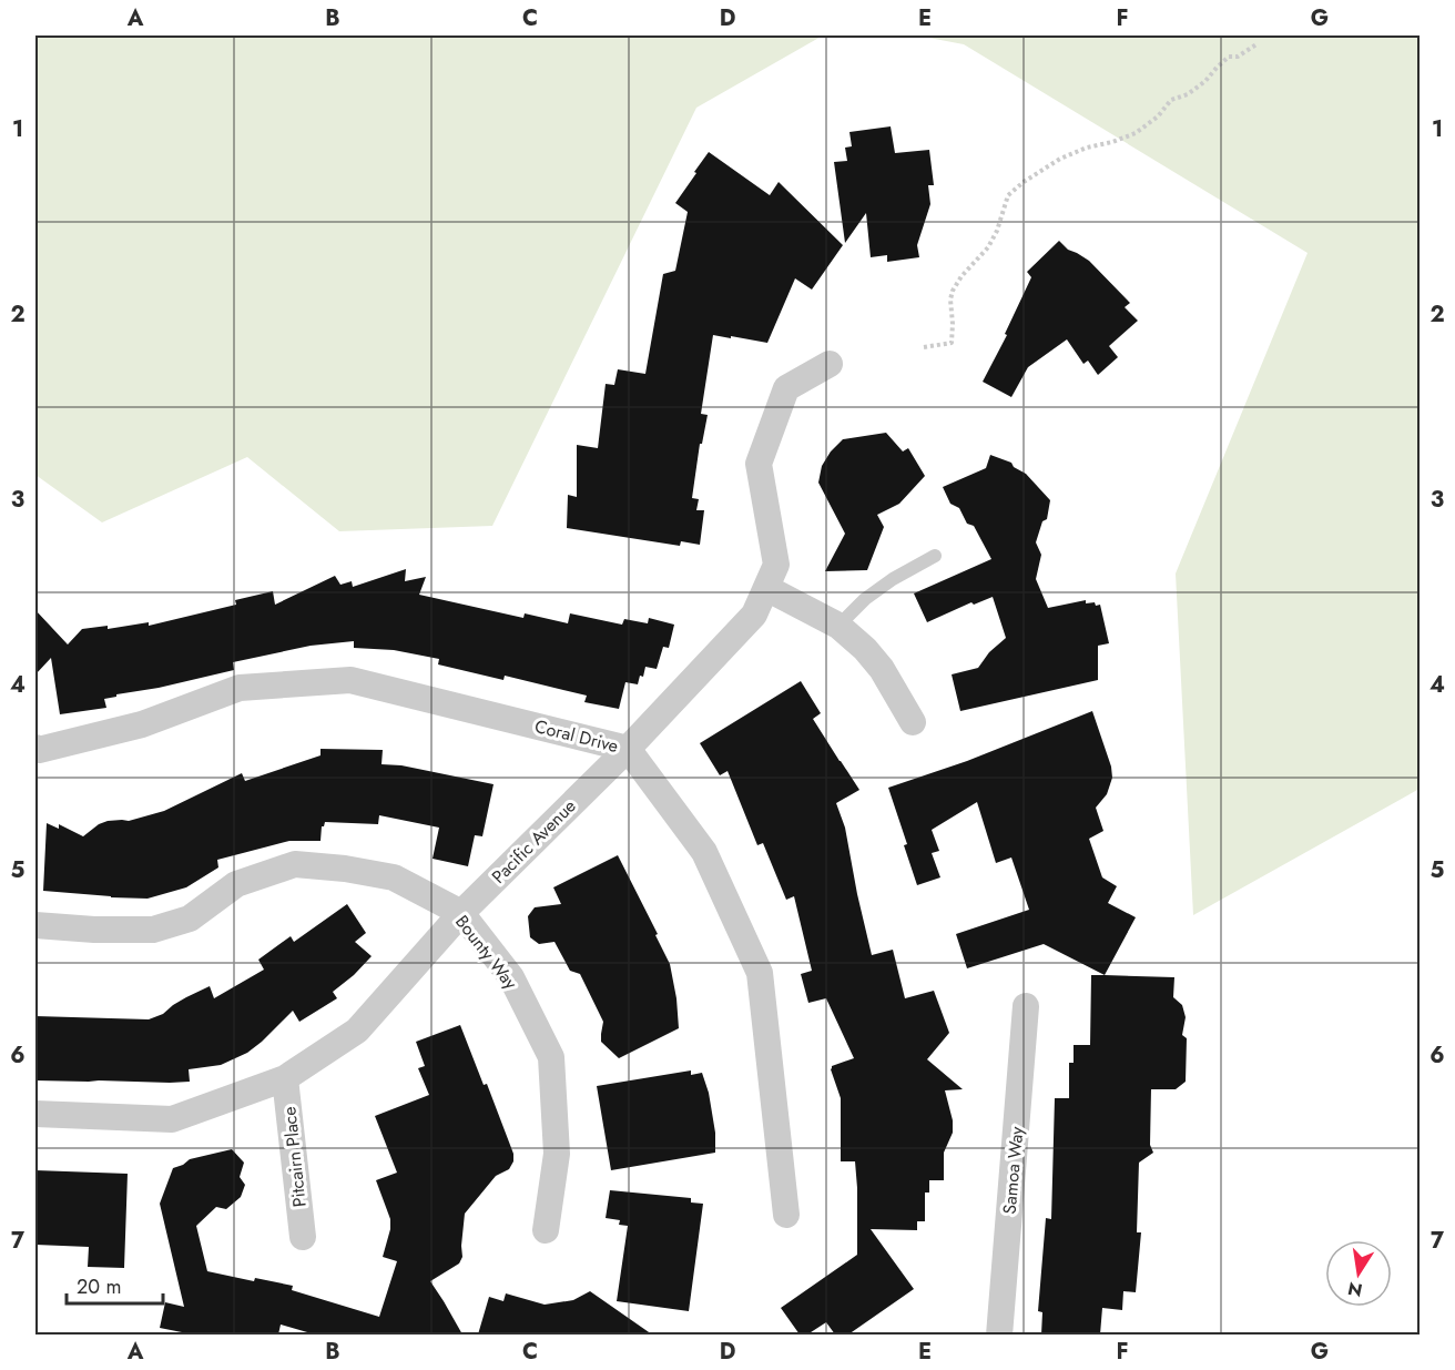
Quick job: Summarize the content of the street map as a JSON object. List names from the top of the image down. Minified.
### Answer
{"streets":{"street":["Coral Drive","Pacific Avenue","Bounty Way","Pitcairn Place","Samoa Way"]},"crossings":[["Coral Drive","Pacific Avenue"],["Pacific Avenue","Bounty Way"],["Pacific Avenue","Pitcairn Place"]],"scale_bar":"20 m","north":"bottom","grid":{"columns":["A","B","C","D","E","F","G"],"rows":["1","2","3","4","5","6","7"]}}
